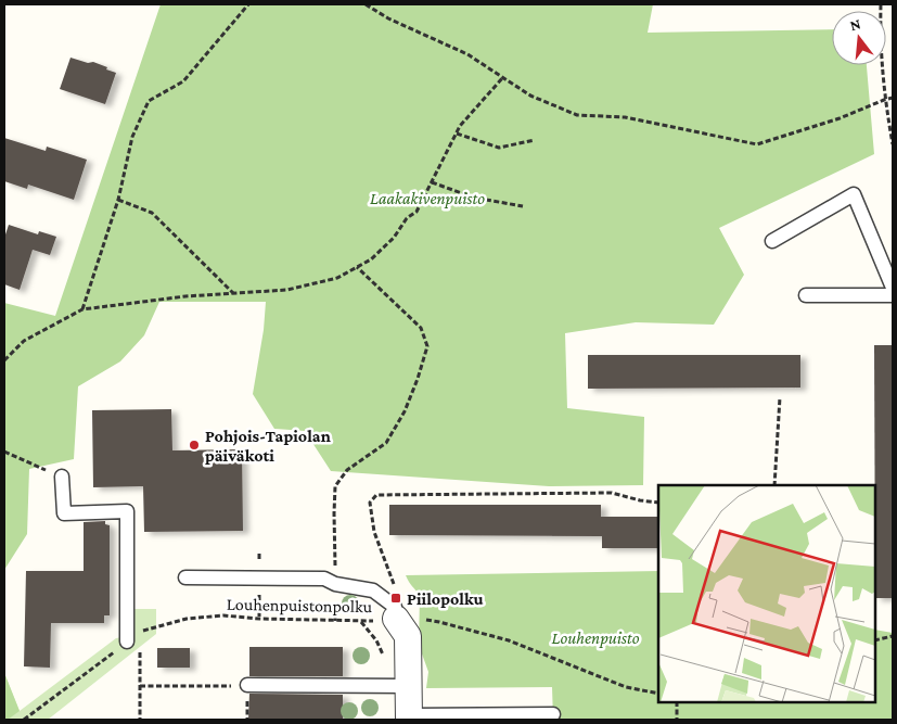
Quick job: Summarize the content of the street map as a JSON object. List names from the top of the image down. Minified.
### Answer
{"streets":{"path":["Louhenpuistonpolku"]},"parks":["Laakakivenpuisto","Louhenpuisto"],"places":{"other":["Pohjois-Tapiolan päiväkoti"],"transit":["Piilopolku"]},"north":"top"}
